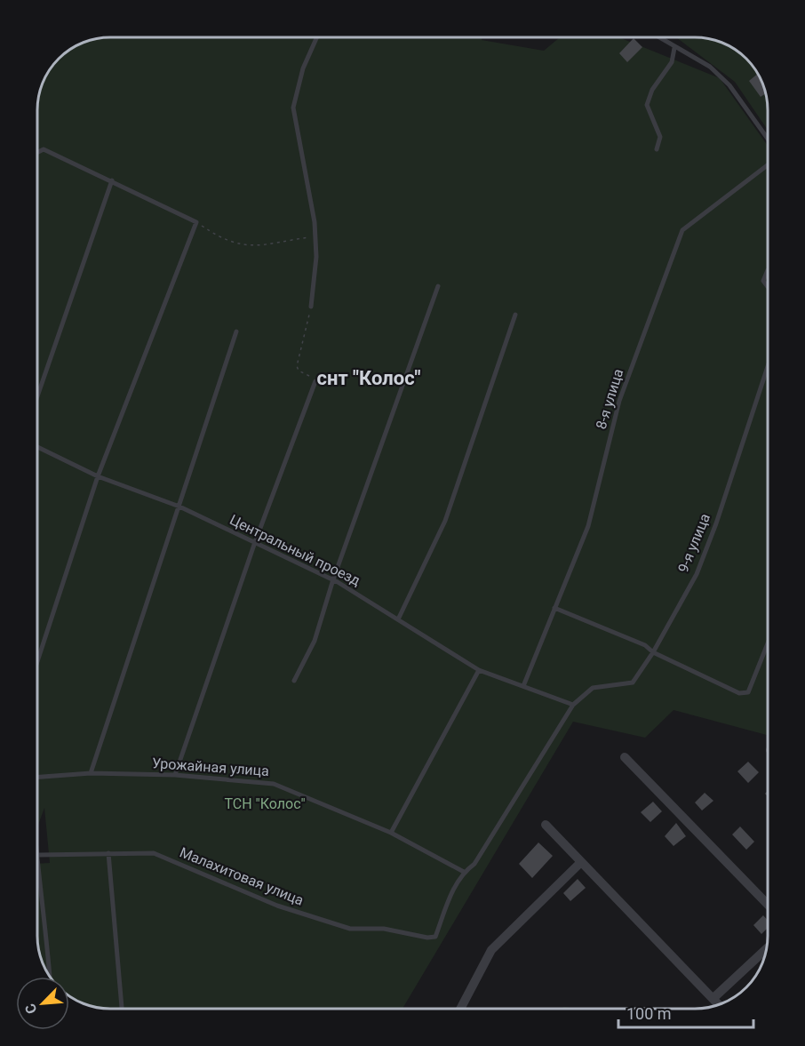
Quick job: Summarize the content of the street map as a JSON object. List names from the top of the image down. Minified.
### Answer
{"streets":{"lane":["8-я улица","9-я улица","Центральный проезд","Урожайная улица","Малахитовая улица"]},"crossings":[["8-я улица","Центральный проезд"],["9-я улица","Центральный проезд"],["9-я улица","Урожайная улица"],["9-я улица","Малахитовая улица"]],"districts":["снт \"Колос\""],"parks":["ТСН \"Колос\""],"scale_bar":"100 m","north":"bottom left"}
